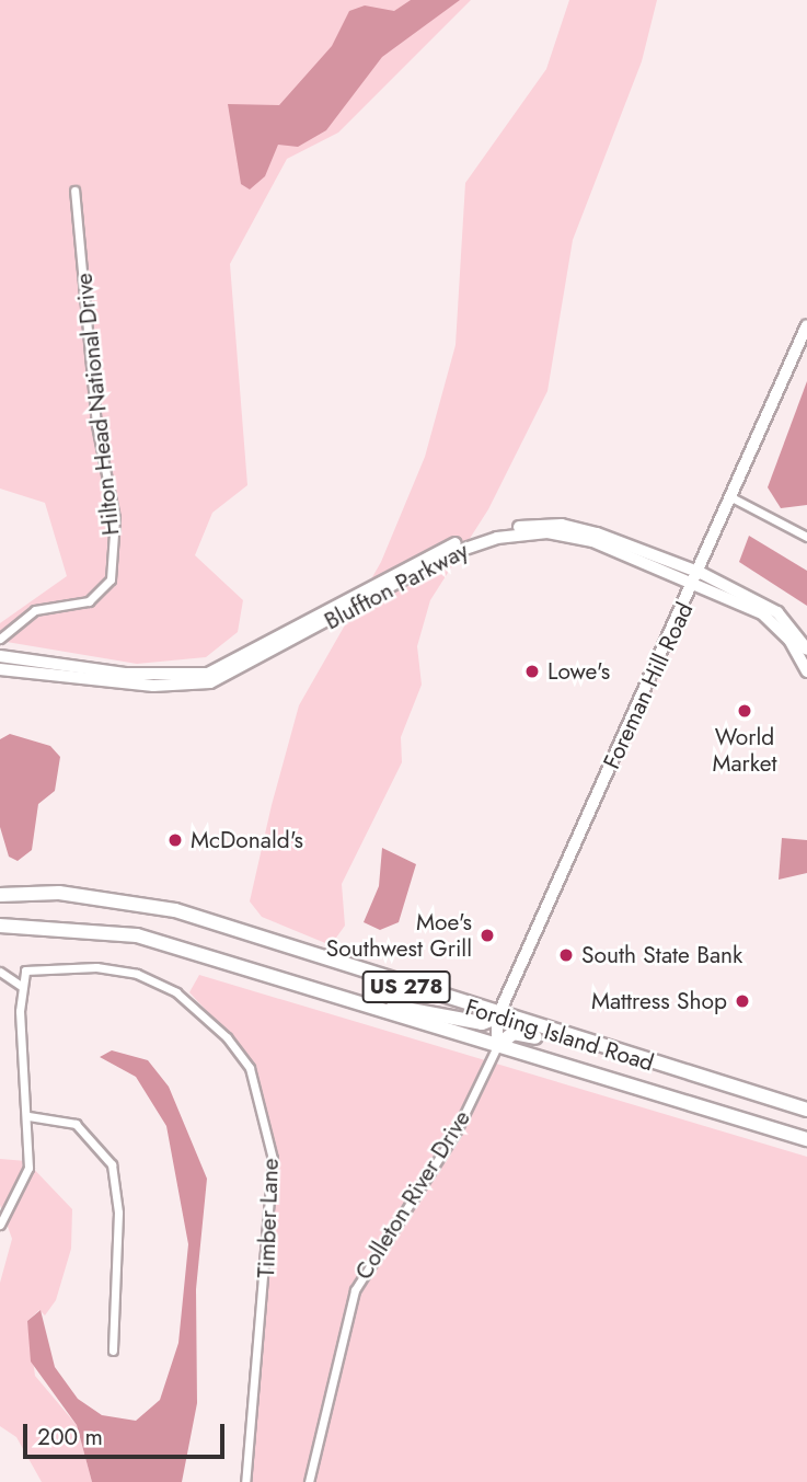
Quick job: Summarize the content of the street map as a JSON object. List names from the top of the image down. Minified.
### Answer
{"streets":{"highway":["US 278","Fording Island Road"],"main road":["Bluffton Parkway","Foreman Hill Road"],"street":["Hilton Head National Drive","Colleton River Drive","Timber Lane"]},"crossings":[["Bluffton Parkway","Foreman Hill Road"],["Foreman Hill Road","Fording Island Road"],["Foreman Hill Road","Colleton River Drive"],["Fording Island Road","Colleton River Drive"]],"places":["Lowe's","World Market","McDonald's","Moe's Southwest Grill","South State Bank","Mattress Shop"],"scale_bar":"200 m"}
